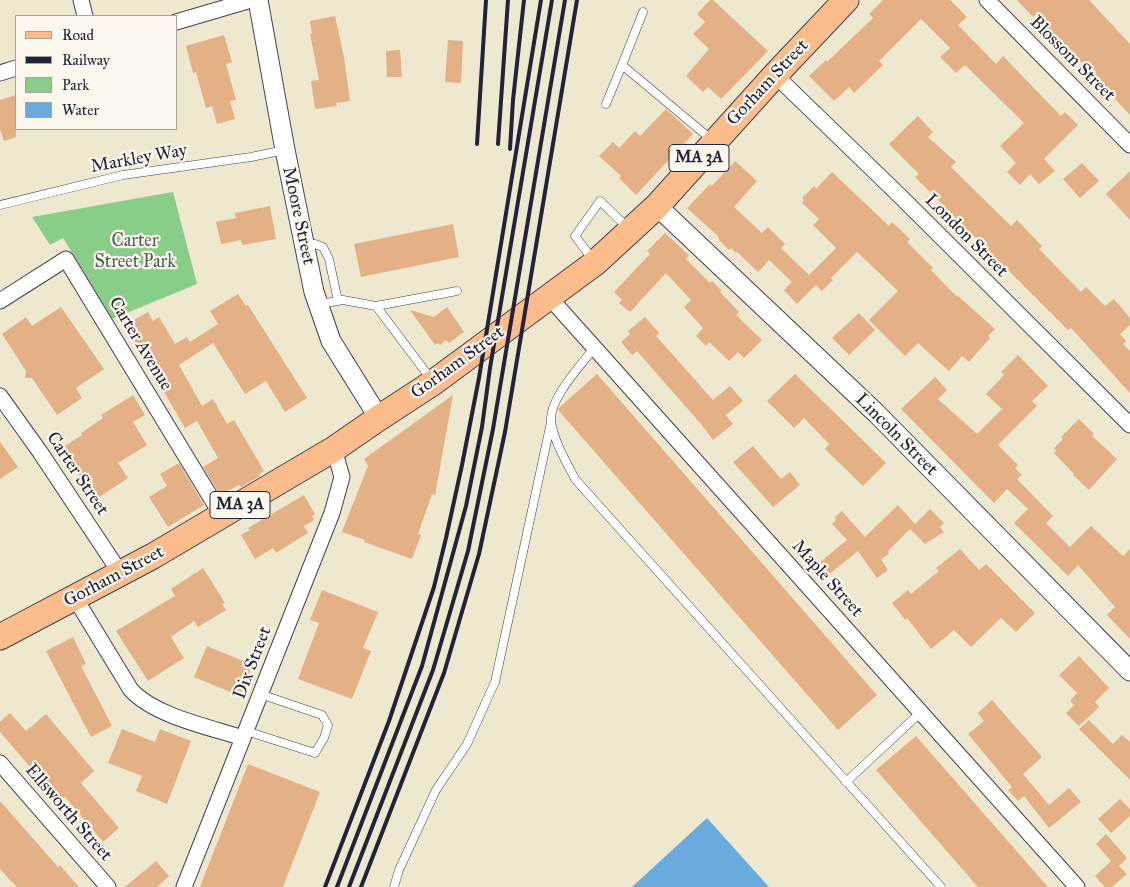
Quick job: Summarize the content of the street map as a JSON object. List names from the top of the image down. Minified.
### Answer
{"streets":{"main road":["Gorham Street","MA 3A"],"street":["Blossom Street","Moore Street","London Street","Carter Avenue","Lincoln Street","Carter Street","Maple Street","Dix Street","Ellsworth Street"],"lane":["Markley Way"]},"crossings":[["Gorham Street","Moore Street"],["Gorham Street","London Street"],["Gorham Street","Carter Avenue"],["Gorham Street","Lincoln Street"],["Gorham Street","Carter Street"],["Gorham Street","Maple Street"],["Gorham Street","Dix Street"],["Markley Way","Moore Street"]],"parks":["Carter Street Park"],"legend":["Road","Railway","Park","Water"]}
